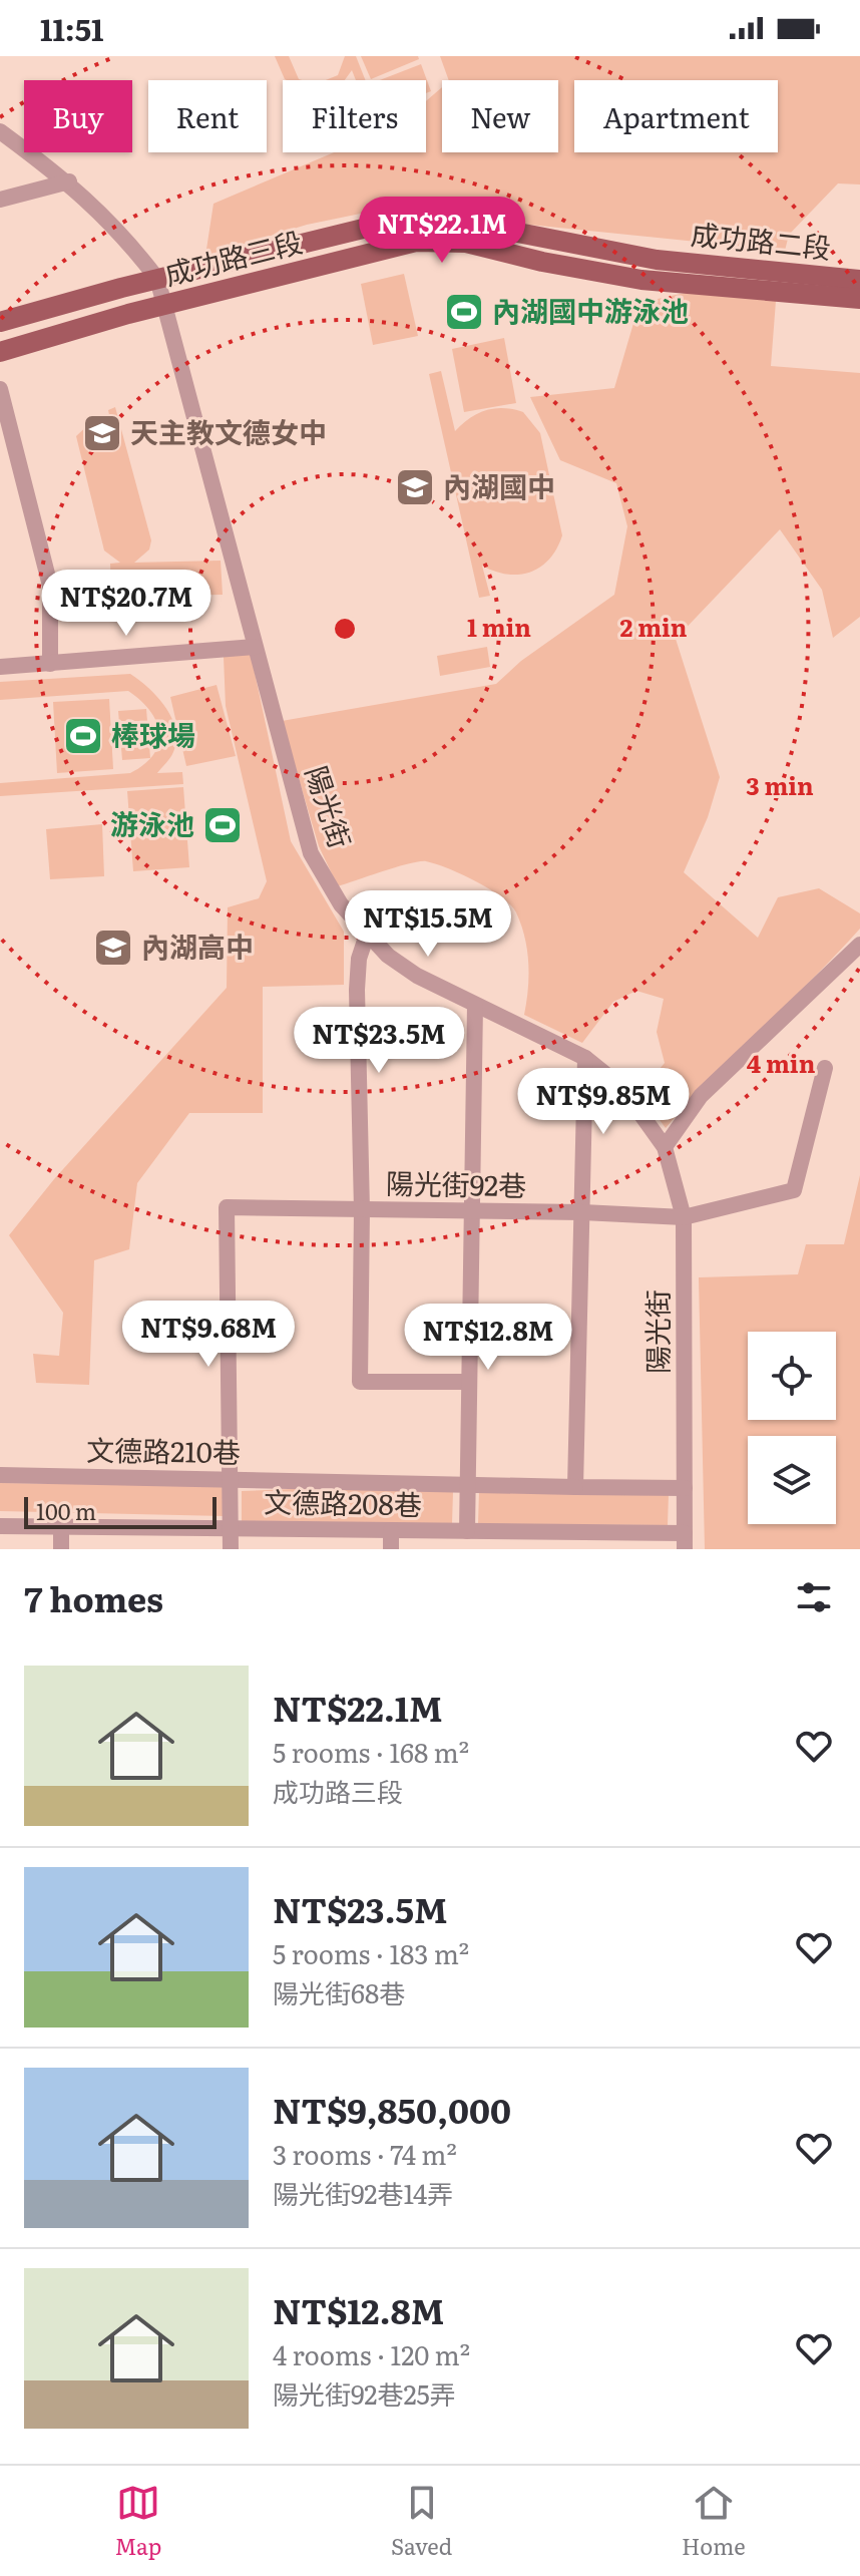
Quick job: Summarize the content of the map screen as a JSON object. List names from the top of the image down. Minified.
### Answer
{"streets":{"main road":["成功路二段","成功路三段"],"street":["陽光街","陽光街92巷","文德路210巷","文德路208巷"]},"crossings":[["成功路二段","成功路三段"],["成功路三段","陽光街"],["陽光街","陽光街92巷"],["陽光街","文德路210巷"],["陽光街","文德路208巷"],["陽光街92巷","文德路210巷"]],"places":{"sports":["內湖國中游泳池","棒球場","游泳池"],"school or university":["天主教文德女中","內湖國中","內湖高中"]},"scale_bar":"100 m","page":{"status":"11:51","chip":["Buy","Rent","Filters","New","Apartment"],"price":["NT$22.1M","NT$20.7M","NT$15.5M","NT$23.5M","NT$9.85M","NT$9.68M","NT$12.8M"],"scale":"100 m","heading":"7 homes","list":[{"name":"NT$22.1M","note":"5 rooms · 168 m² · 成功路三段"},{"name":"NT$23.5M","note":"5 rooms · 183 m² · 陽光街68巷"},{"name":"NT$9,850,000","note":"3 rooms · 74 m² · 陽光街92巷14弄"},{"name":"NT$12.8M","note":"4 rooms · 120 m² · 陽光街92巷25弄"}],"tabs":["Map","Saved","Home"]},"rings":["1 min","2 min","3 min","4 min"]}
